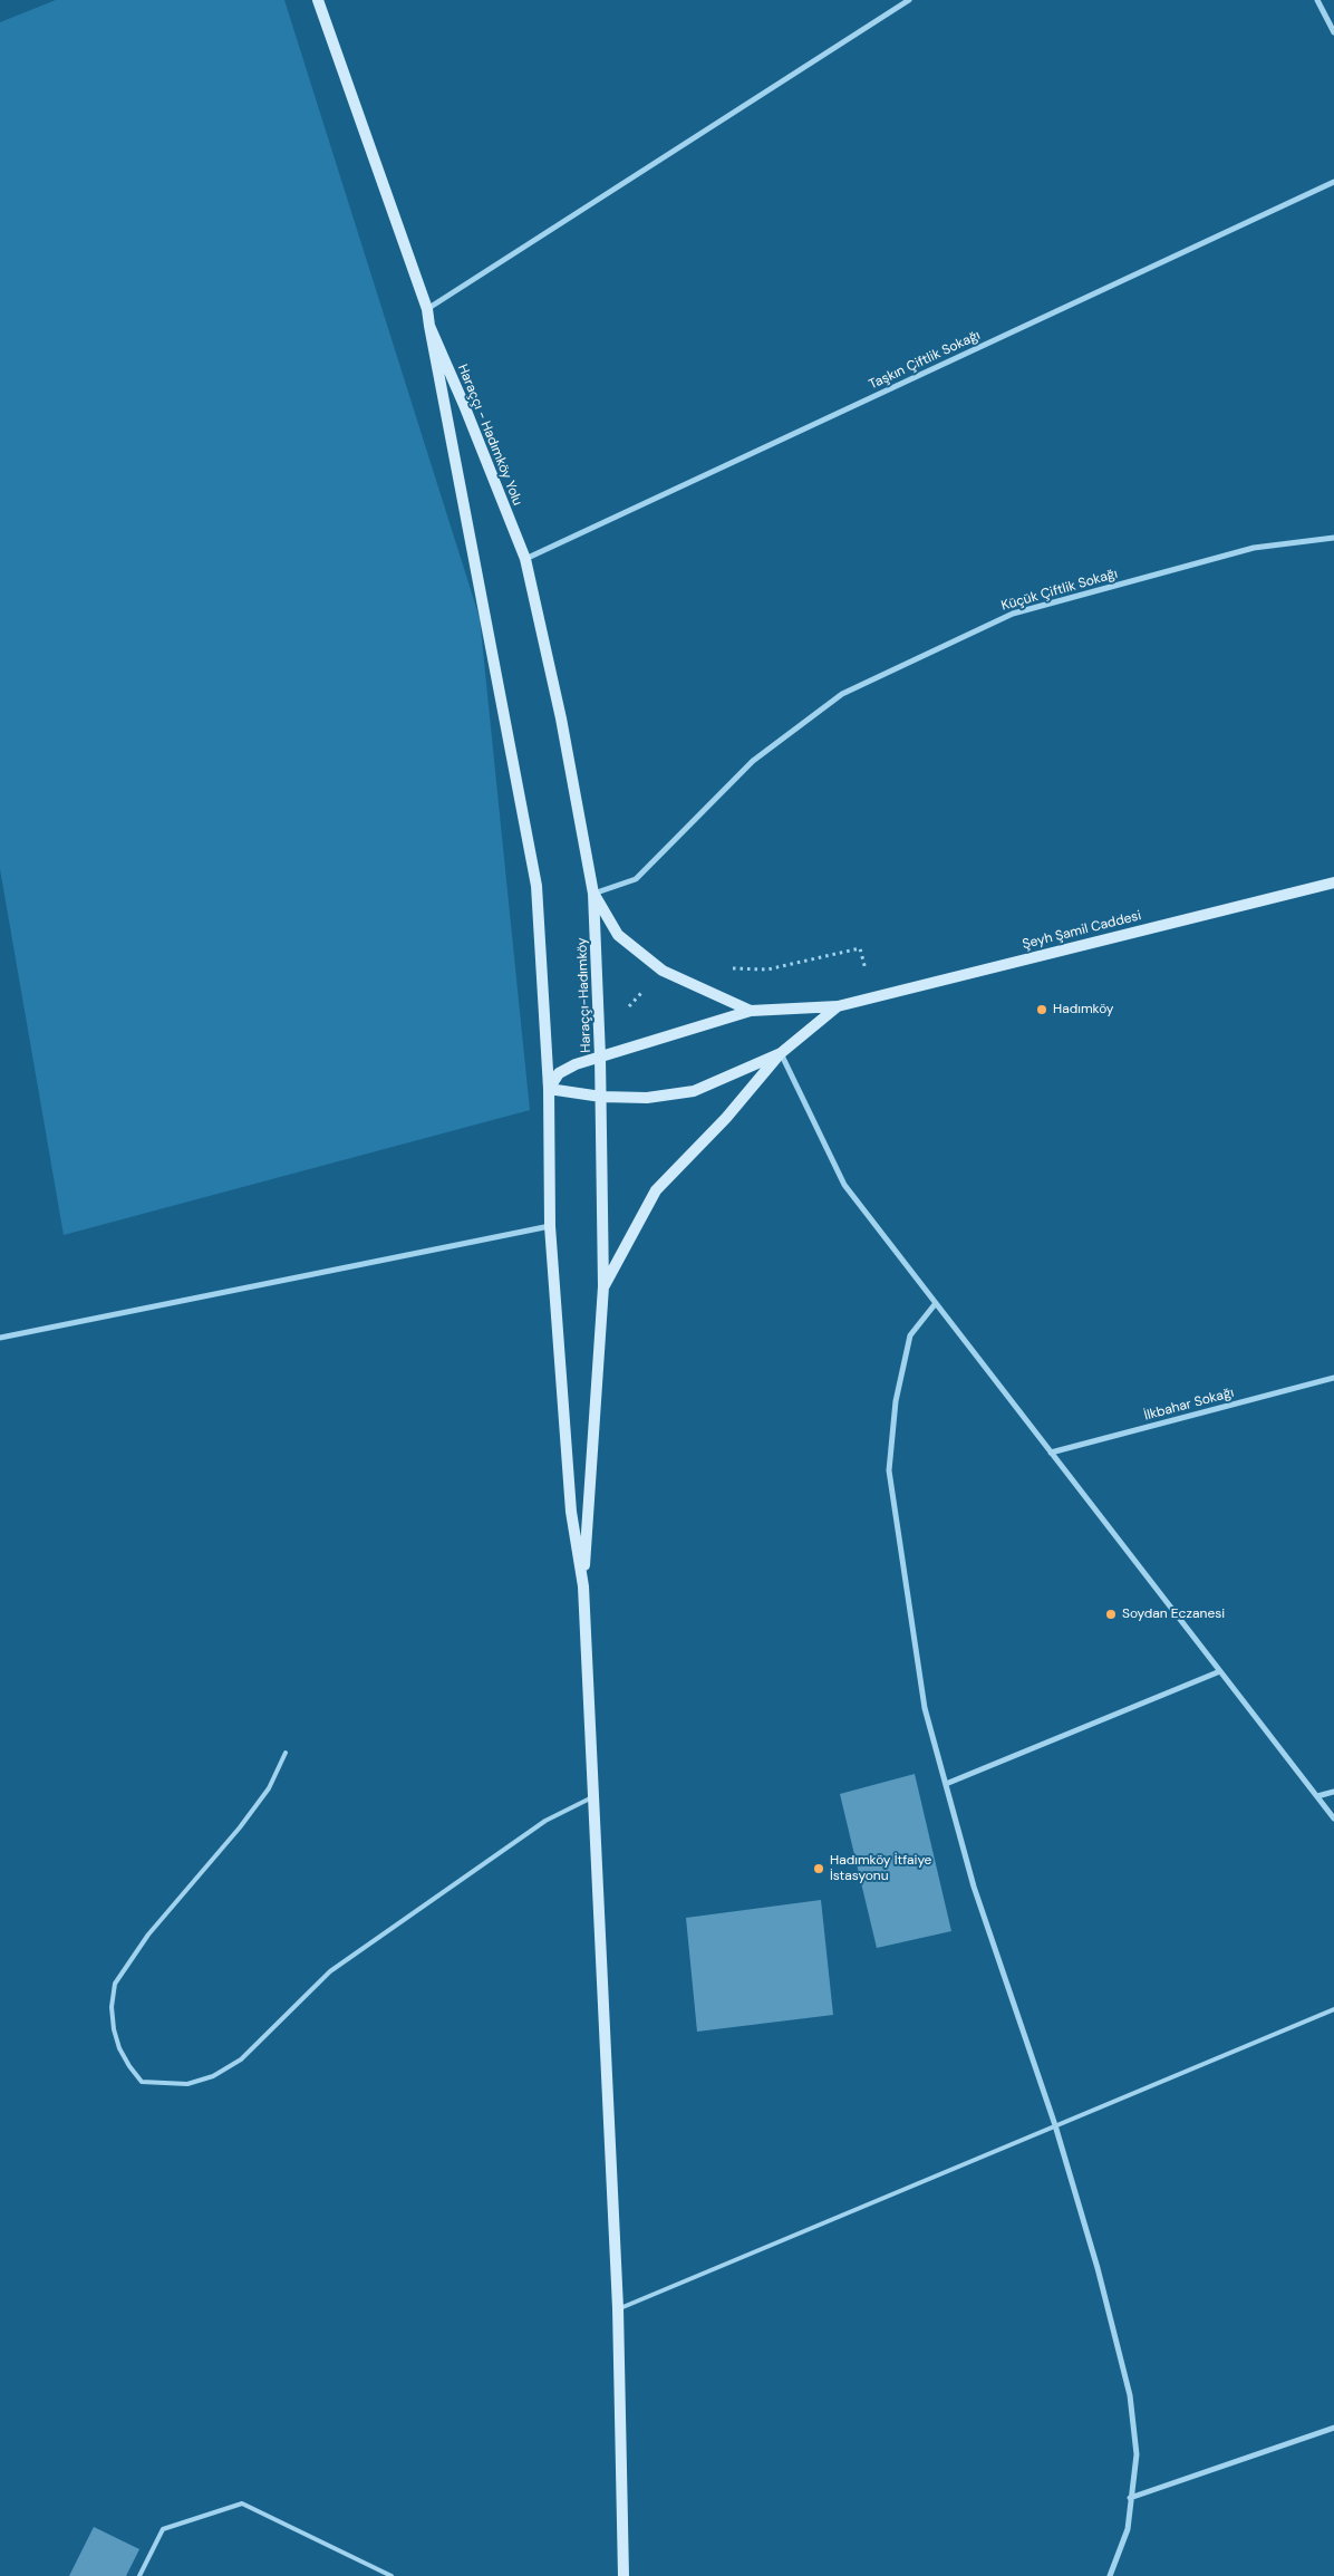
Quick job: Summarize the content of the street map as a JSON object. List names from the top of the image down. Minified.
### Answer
{"streets":{"main road":["Haraççı - Hadımköy Yolu","Şeyh Şamil Caddesi","Haraççı-Hadımköy"],"street":["Taşkın Çiftlik Sokağı","Küçük Çiftlik Sokağı","İlkbahar Sokağı"]},"crossings":[["Taşkın Çiftlik Sokağı","Haraççı - Hadımköy Yolu"],["Haraççı - Hadımköy Yolu","Küçük Çiftlik Sokağı"],["Haraççı - Hadımköy Yolu","Haraççı-Hadımköy"],["Küçük Çiftlik Sokağı","Haraççı-Hadımköy"],["Şeyh Şamil Caddesi","Haraççı-Hadımköy"]],"places":["Hadımköy","Soydan Eczanesi","Hadımköy İtfaiye İstasyonu"]}
